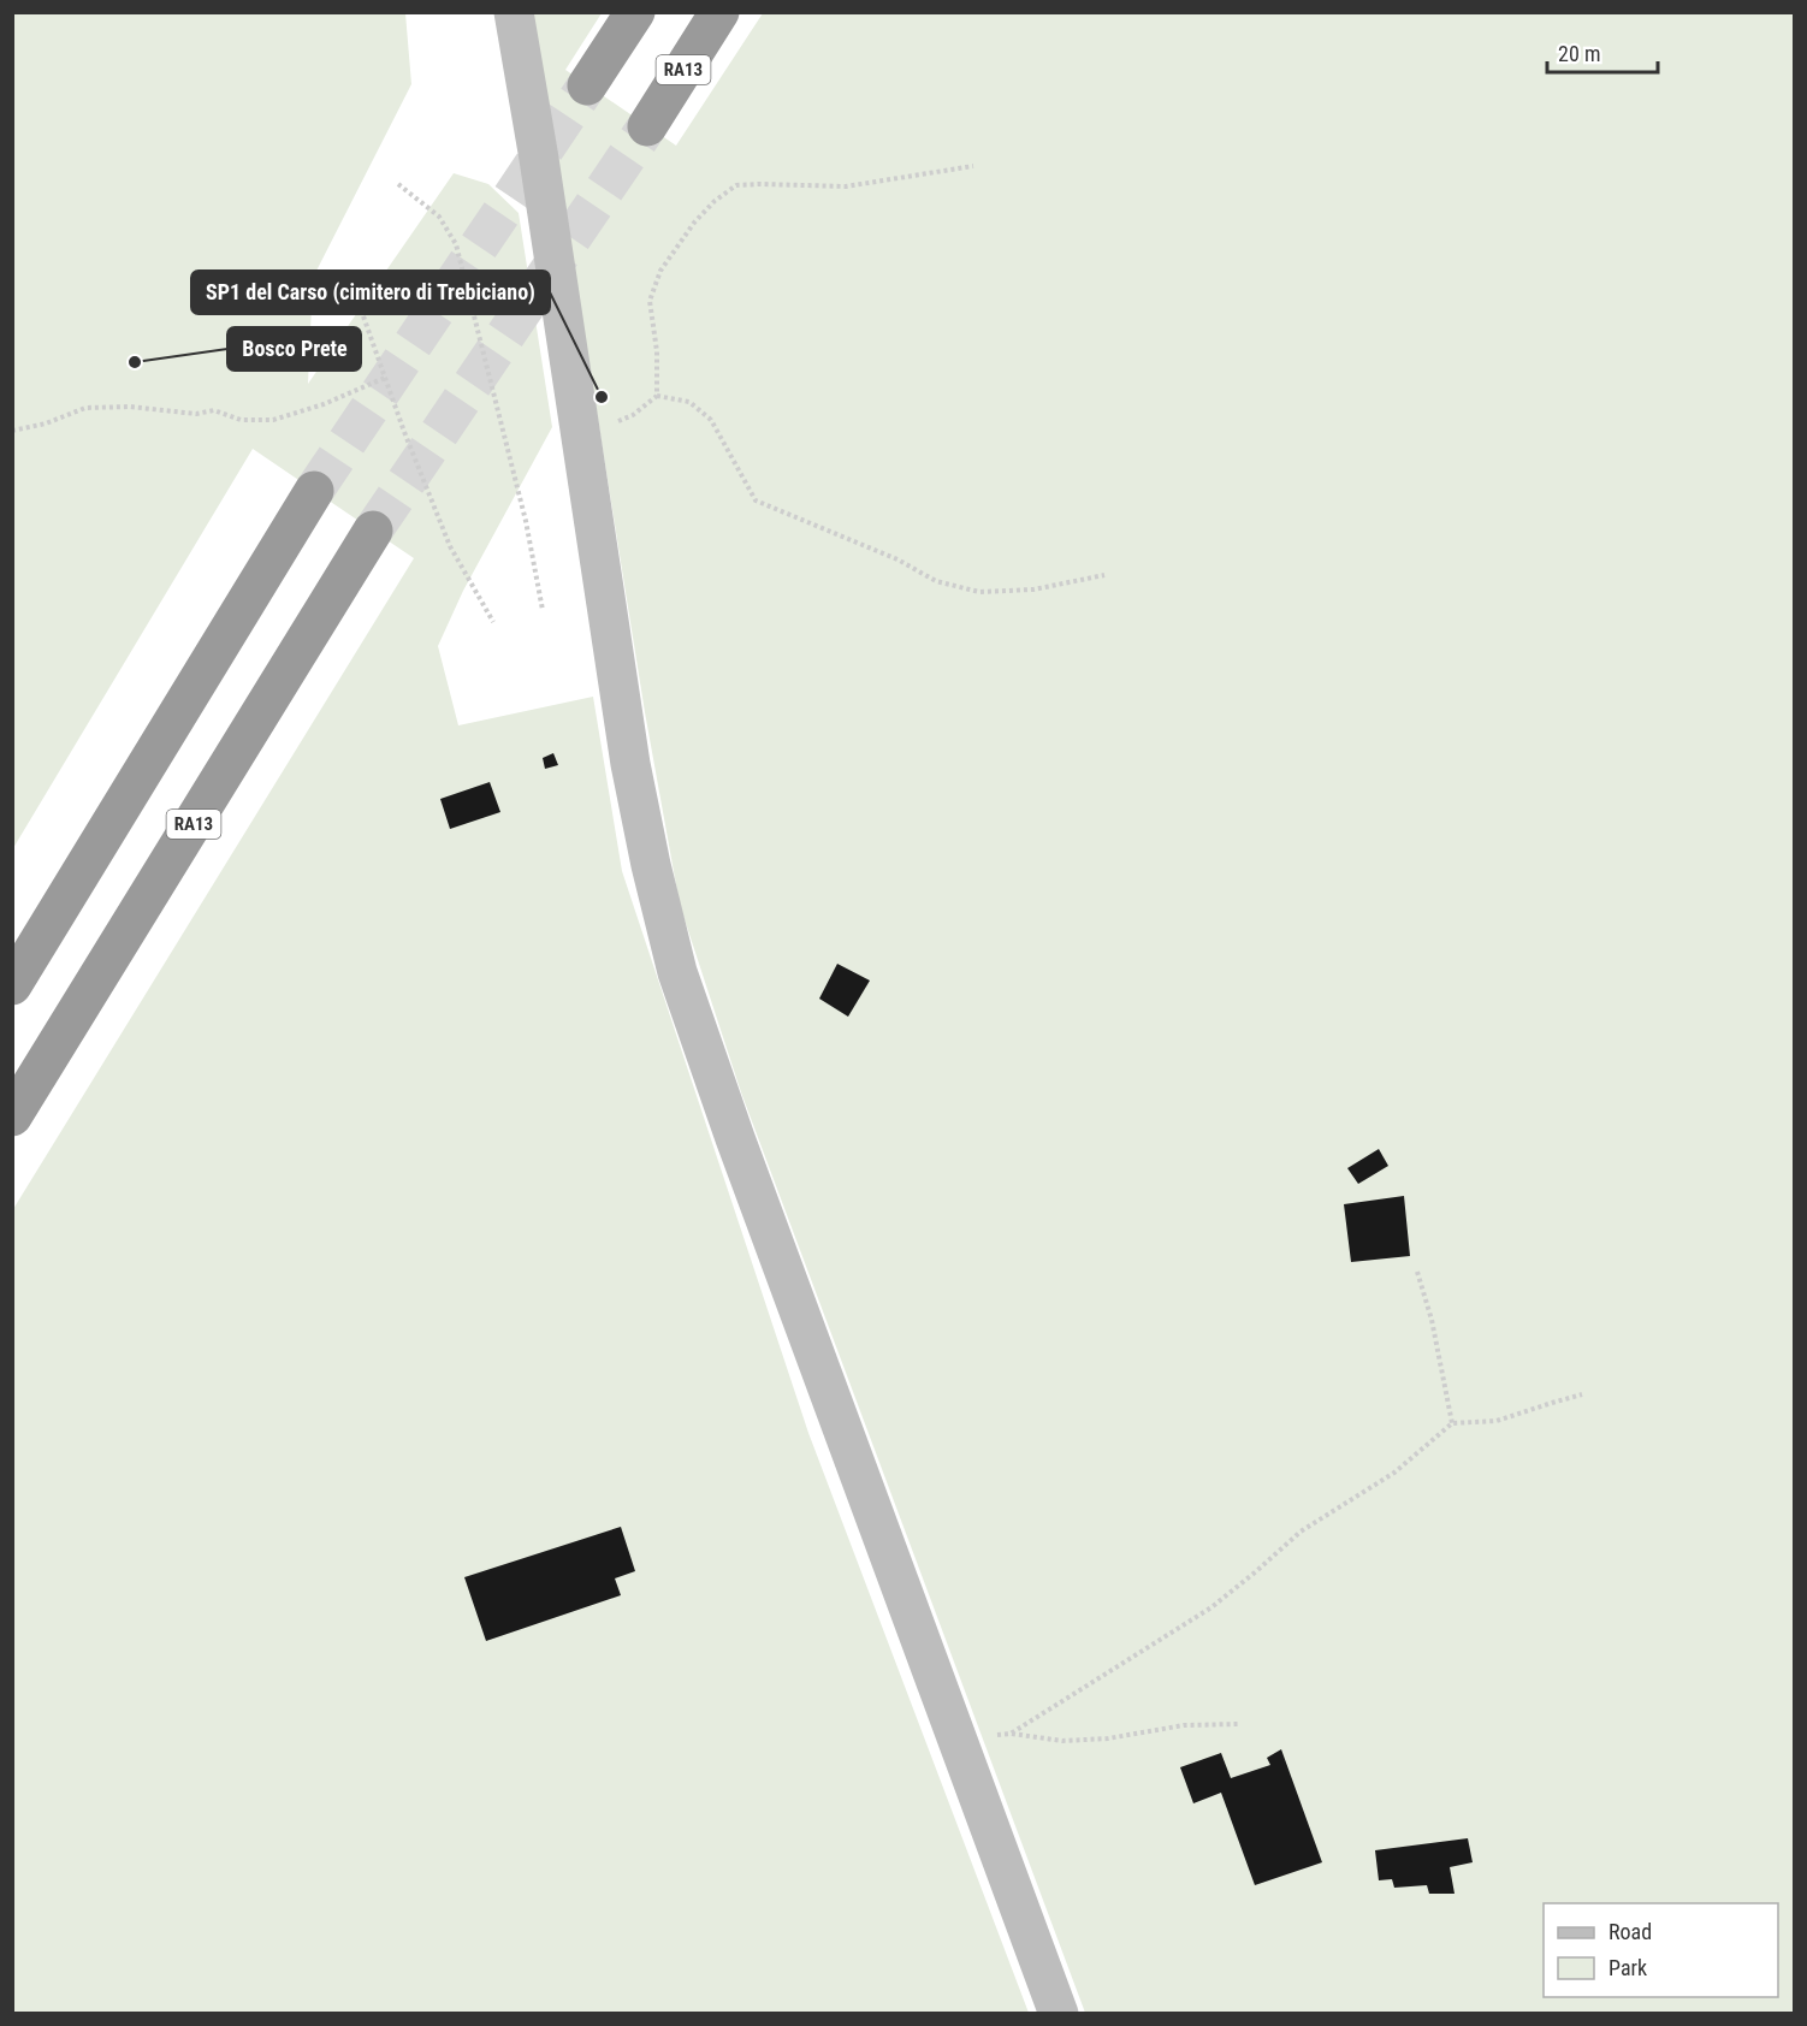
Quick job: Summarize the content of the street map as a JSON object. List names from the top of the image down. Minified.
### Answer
{"streets":{"highway":["RA13"]},"places":["Bosco Prete","SP1 del Carso (cimitero di Trebiciano)"],"legend":["Road","Park"],"scale_bar":"20 m"}
